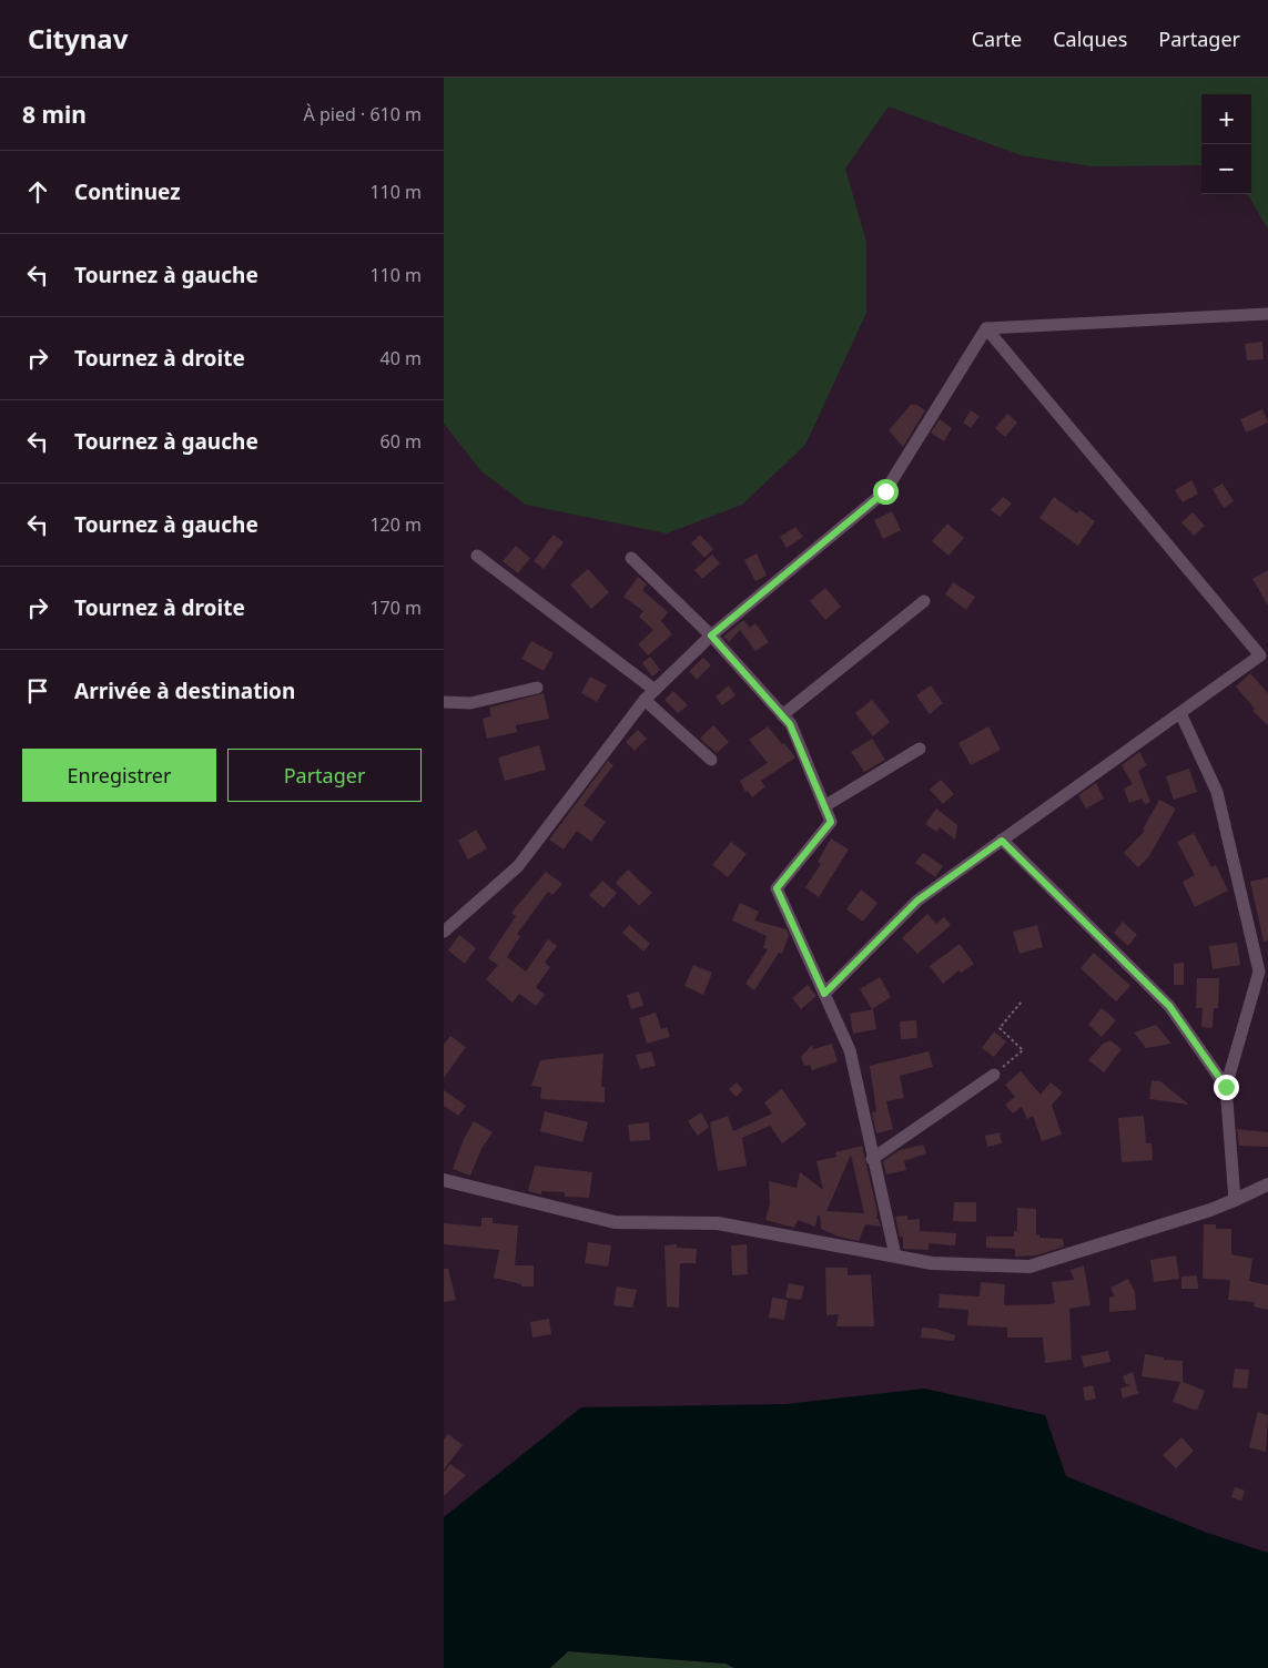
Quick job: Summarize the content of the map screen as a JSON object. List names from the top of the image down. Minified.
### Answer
{"page":{"header":"Citynav","nav":["Carte","Calques","Partager"],"heading":["8 min","À pied · 610 m"],"map_buttons":["+","−"],"list":[["Continuez","110 m"],["Tournez à gauche","110 m"],["Tournez à droite","40 m"],["Tournez à gauche","60 m"],["Tournez à gauche","120 m"],["Tournez à droite","170 m"],"Arrivée à destination"],"buttons":["Enregistrer","Partager"]}}
